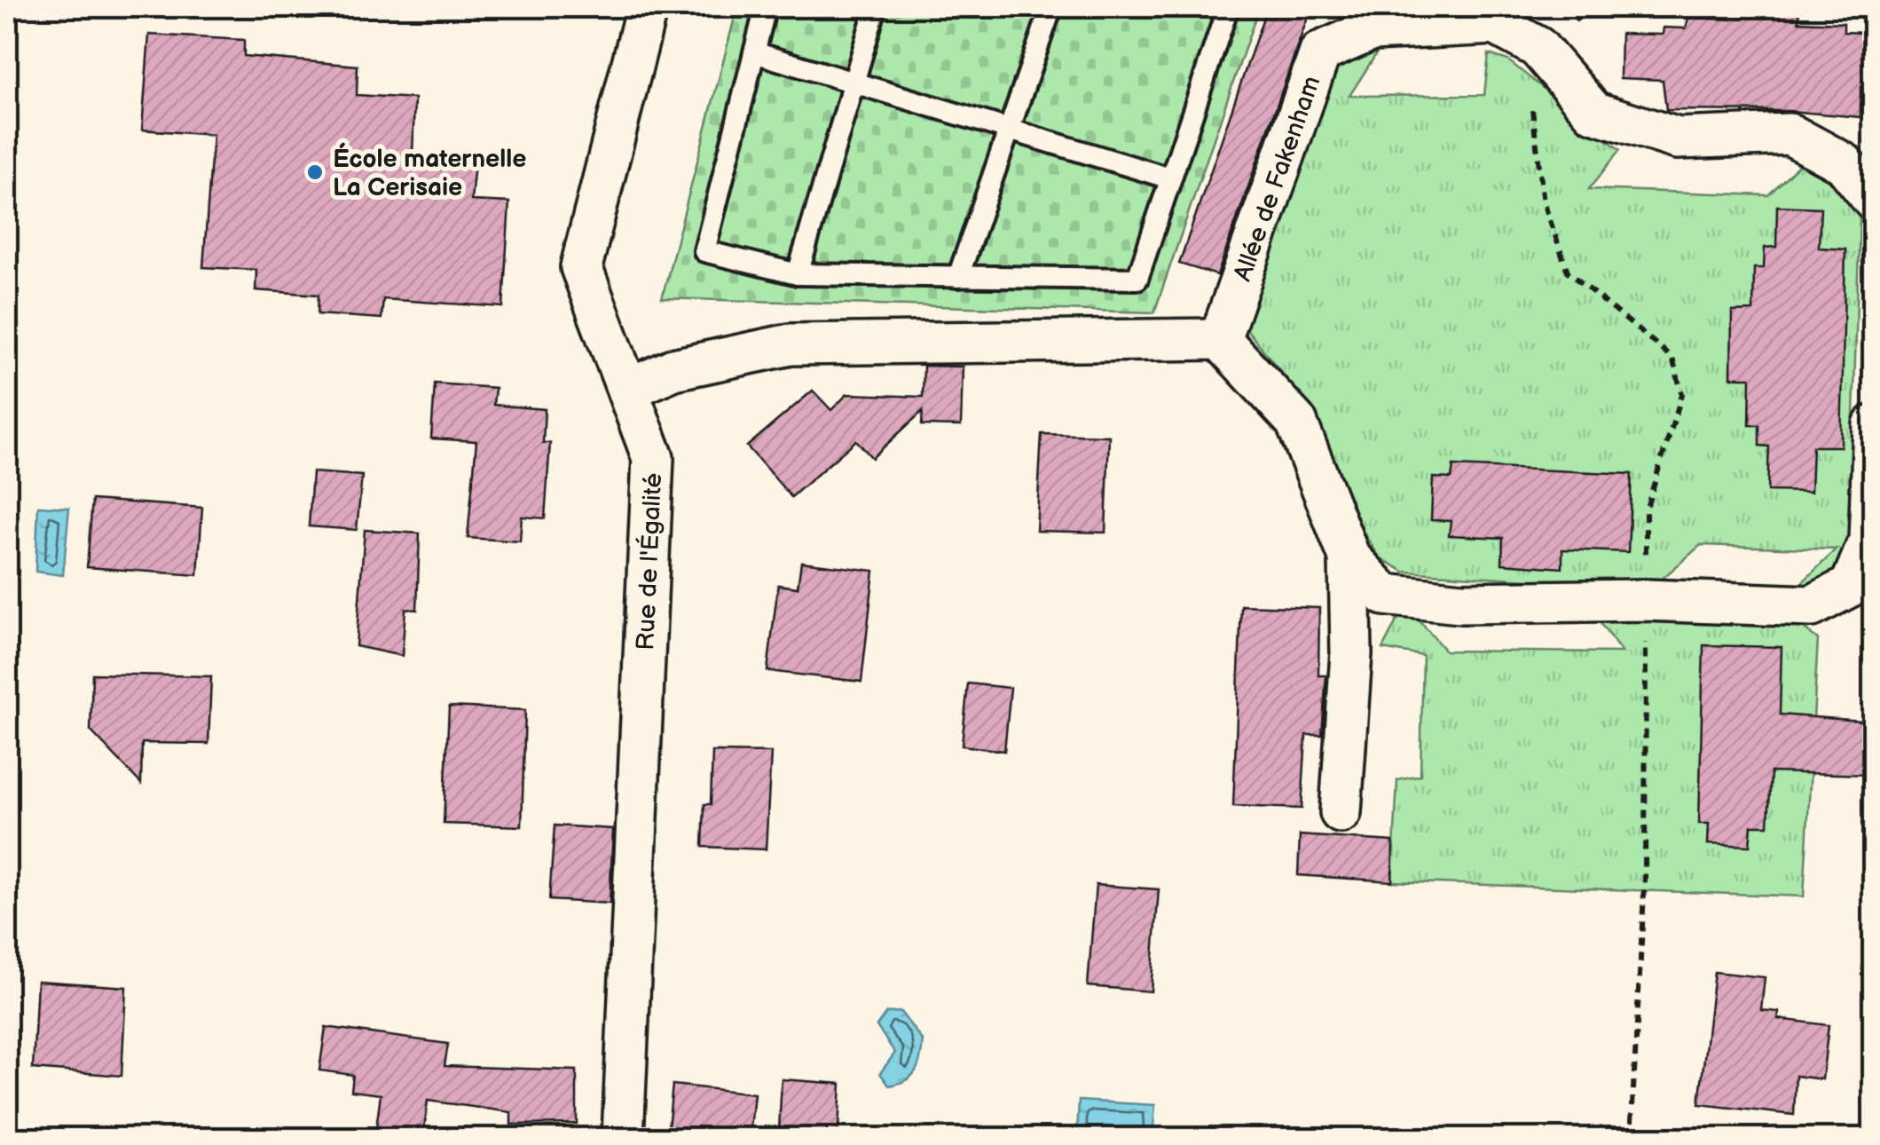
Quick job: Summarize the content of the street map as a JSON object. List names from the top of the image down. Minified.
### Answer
{"streets":{"street":["Allée de Fakenham","Rue de l'Égalité"]},"places":["École maternelle La Cerisaie"]}
